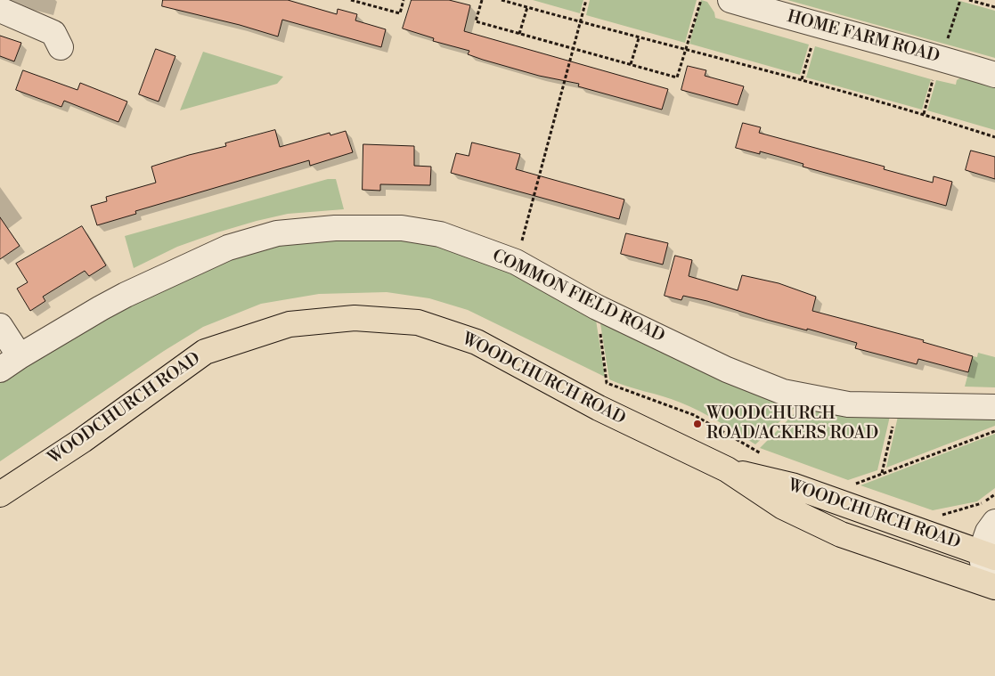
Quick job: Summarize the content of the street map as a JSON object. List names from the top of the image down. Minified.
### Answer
{"streets":{"main road":["WOODCHURCH ROAD"],"street":["HOME FARM ROAD","COMMON FIELD ROAD"]},"places":["WOODCHURCH ROAD/ACKERS ROAD"]}
